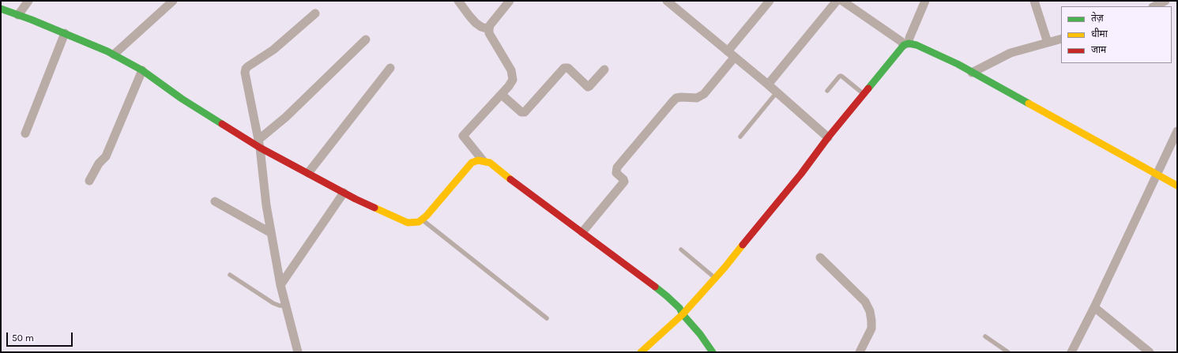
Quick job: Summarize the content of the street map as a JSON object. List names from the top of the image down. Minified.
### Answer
{"legend":["तेज़","धीमा","जाम"],"scale_bar":"50 m"}
